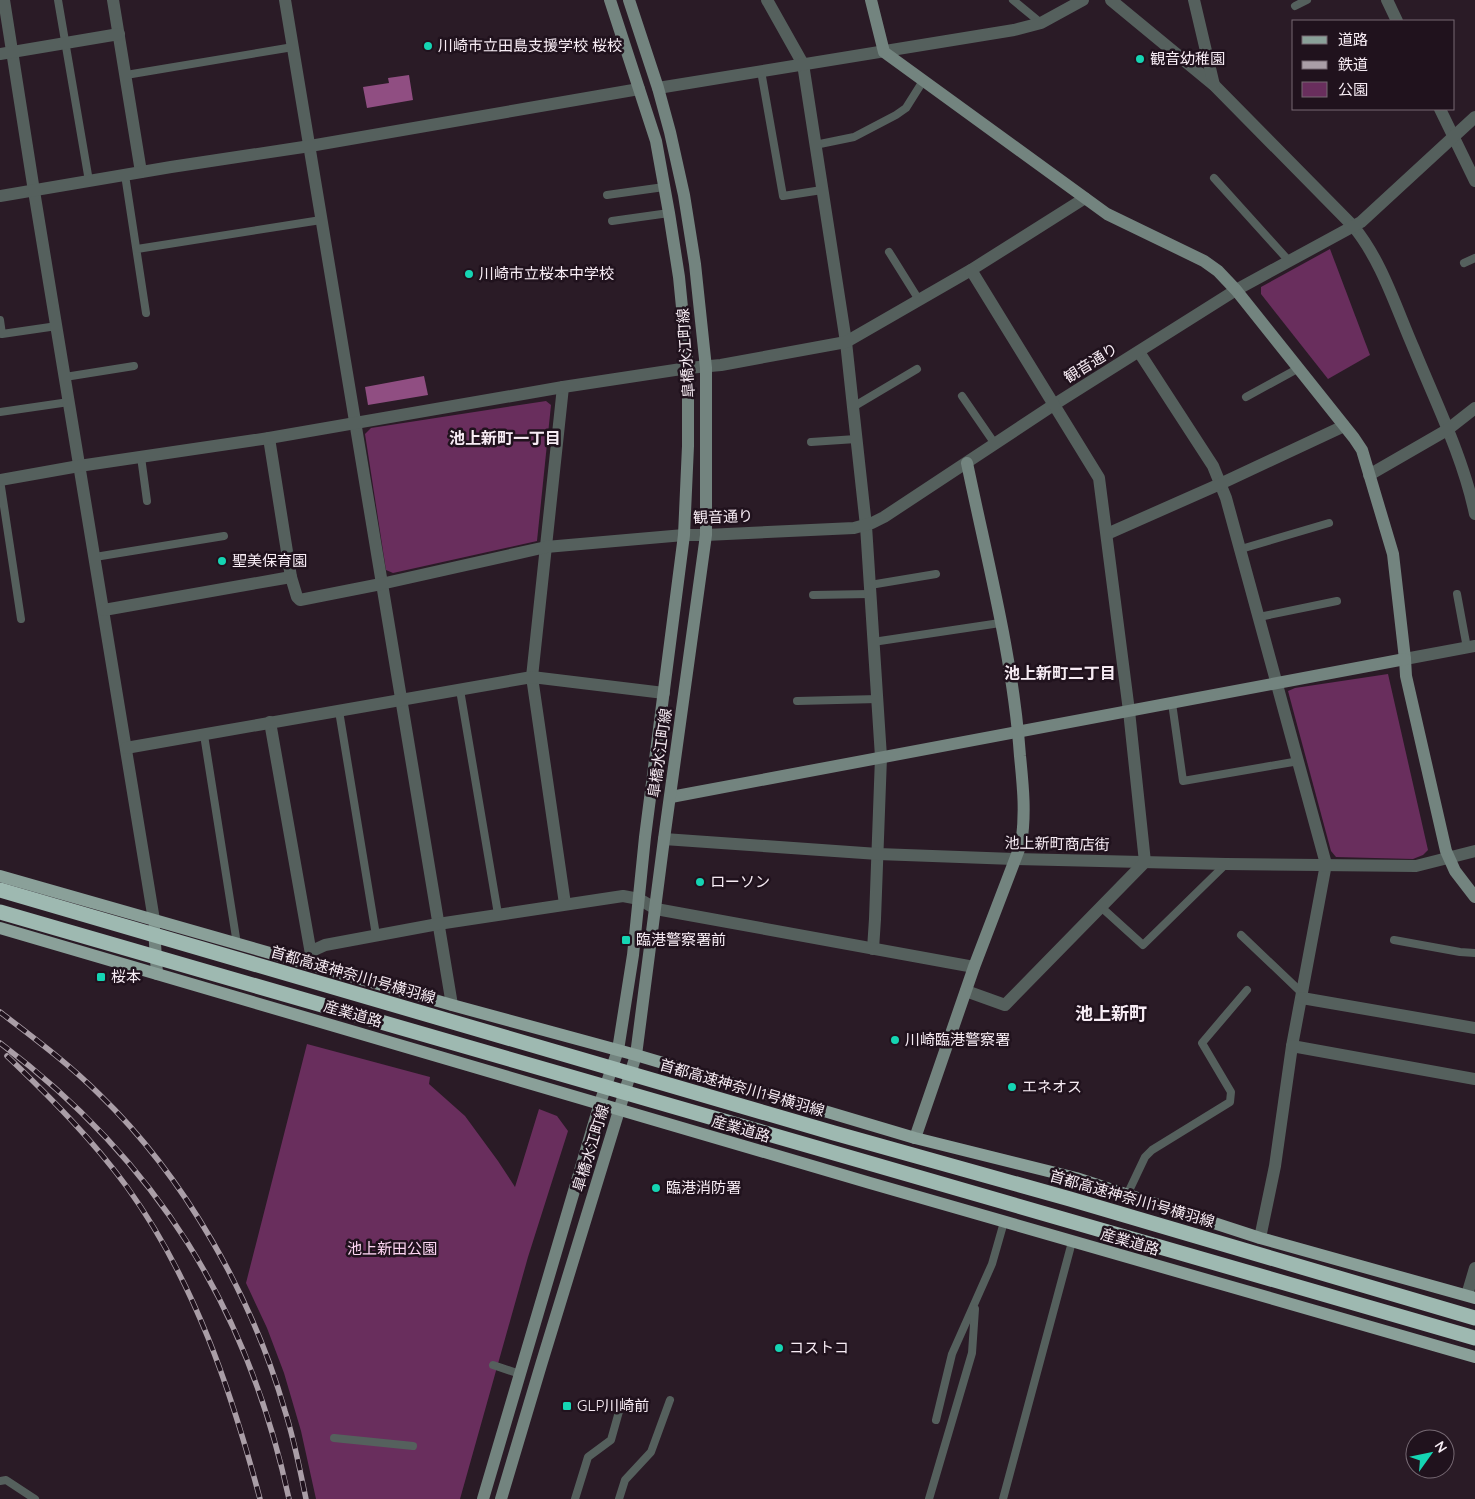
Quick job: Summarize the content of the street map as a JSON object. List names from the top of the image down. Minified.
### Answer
{"streets":{"highway":["首都高速神奈川1号横羽線"],"main road":["産業道路"],"street":["皐橋水江町線","観音通り","池上新町商店街"]},"crossings":[["皐橋水江町線","観音通り"],["皐橋水江町線","池上新町商店街"],["皐橋水江町線","産業道路"]],"districts":["池上新町一丁目","池上新町二丁目","池上新町"],"parks":["池上新田公園"],"places":{"other":["川崎市立田島支援学校 桜校","観音幼稚園","川崎市立桜本中学校","聖美保育園","ローソン","川崎臨港警察署","エネオス","臨港消防署","コストコ"],"transit":["臨港警察署前","桜本","GLP川崎前"]},"legend":["道路","鉄道","公園"],"north":"top right"}
